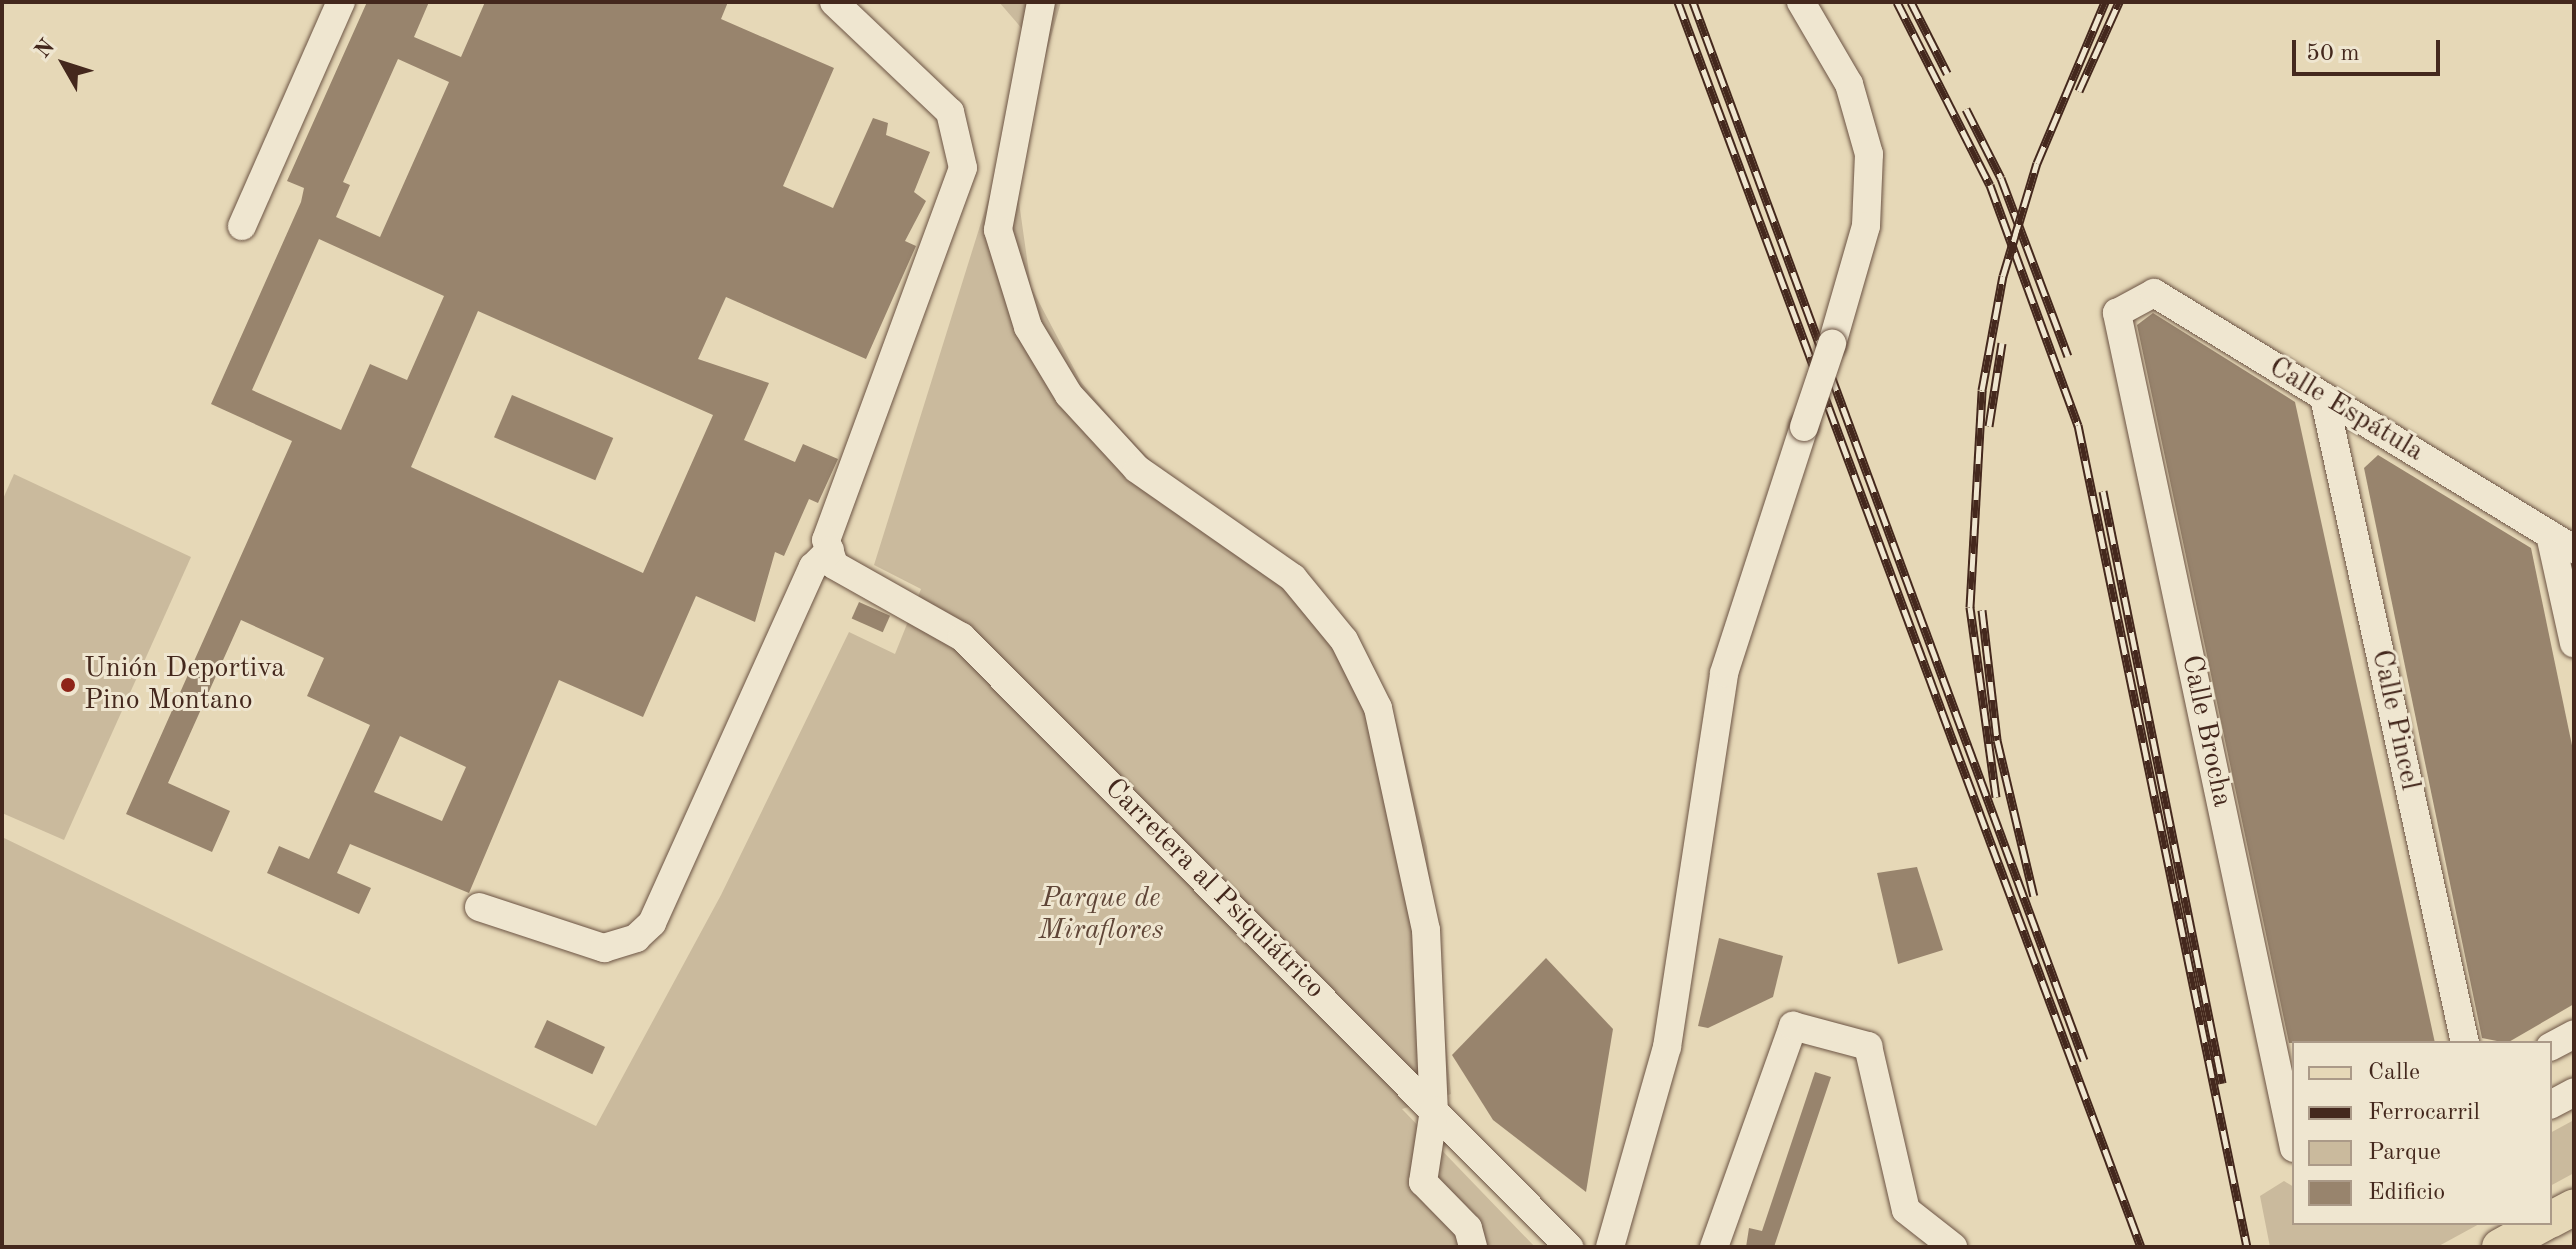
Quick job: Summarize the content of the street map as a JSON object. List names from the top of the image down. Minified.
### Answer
{"streets":{"street":["Calle Espátula","Calle Pincel","Calle Brocha","Carretera al Psiquiátrico"]},"crossings":[["Calle Espátula","Calle Pincel"],["Calle Espátula","Calle Brocha"]],"parks":["Parque de Miraflores"],"places":["Unión Deportiva Pino Montano"],"legend":["Calle","Ferrocarril","Parque","Edificio"],"scale_bar":"50 m","north":"top left"}
